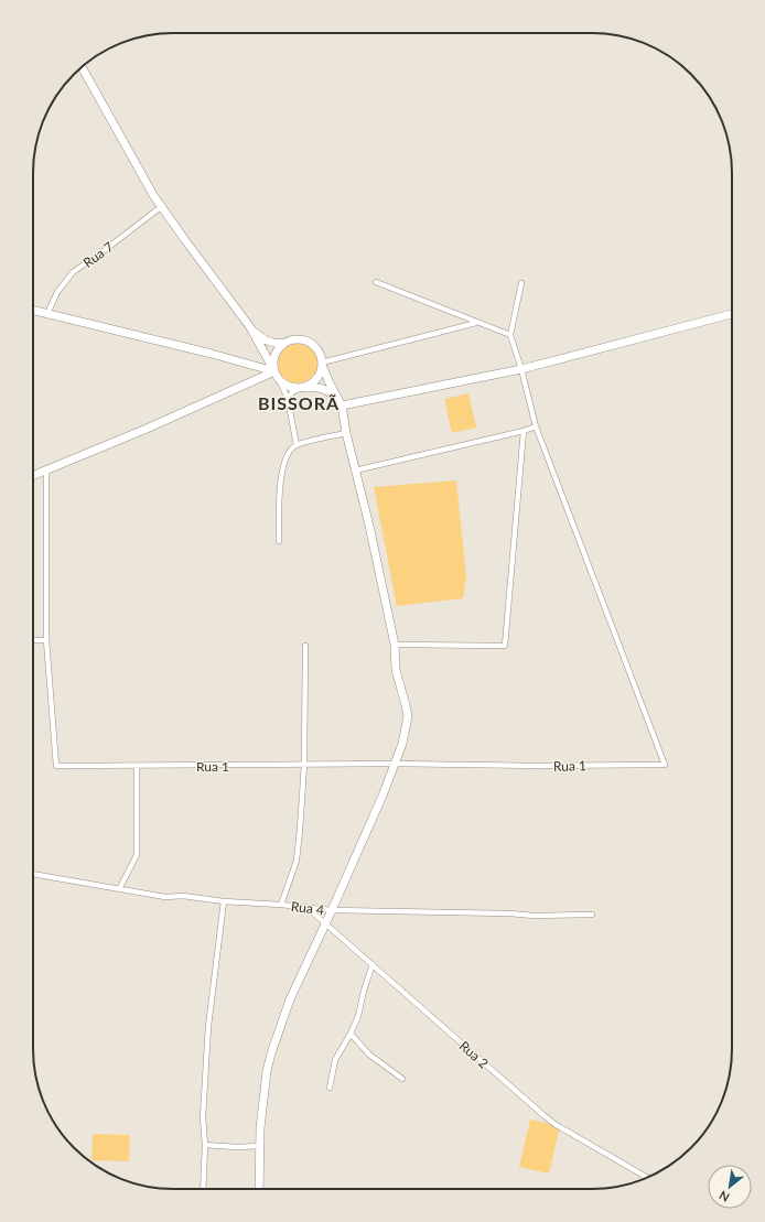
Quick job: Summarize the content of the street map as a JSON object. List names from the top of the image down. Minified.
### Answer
{"streets":{"street":["Rua 7","Rua 1","Rua 4","Rua 2"]},"crossings":[["Rua 4","Rua 2"]],"districts":["BISSORÃ"],"north":"bottom left"}
